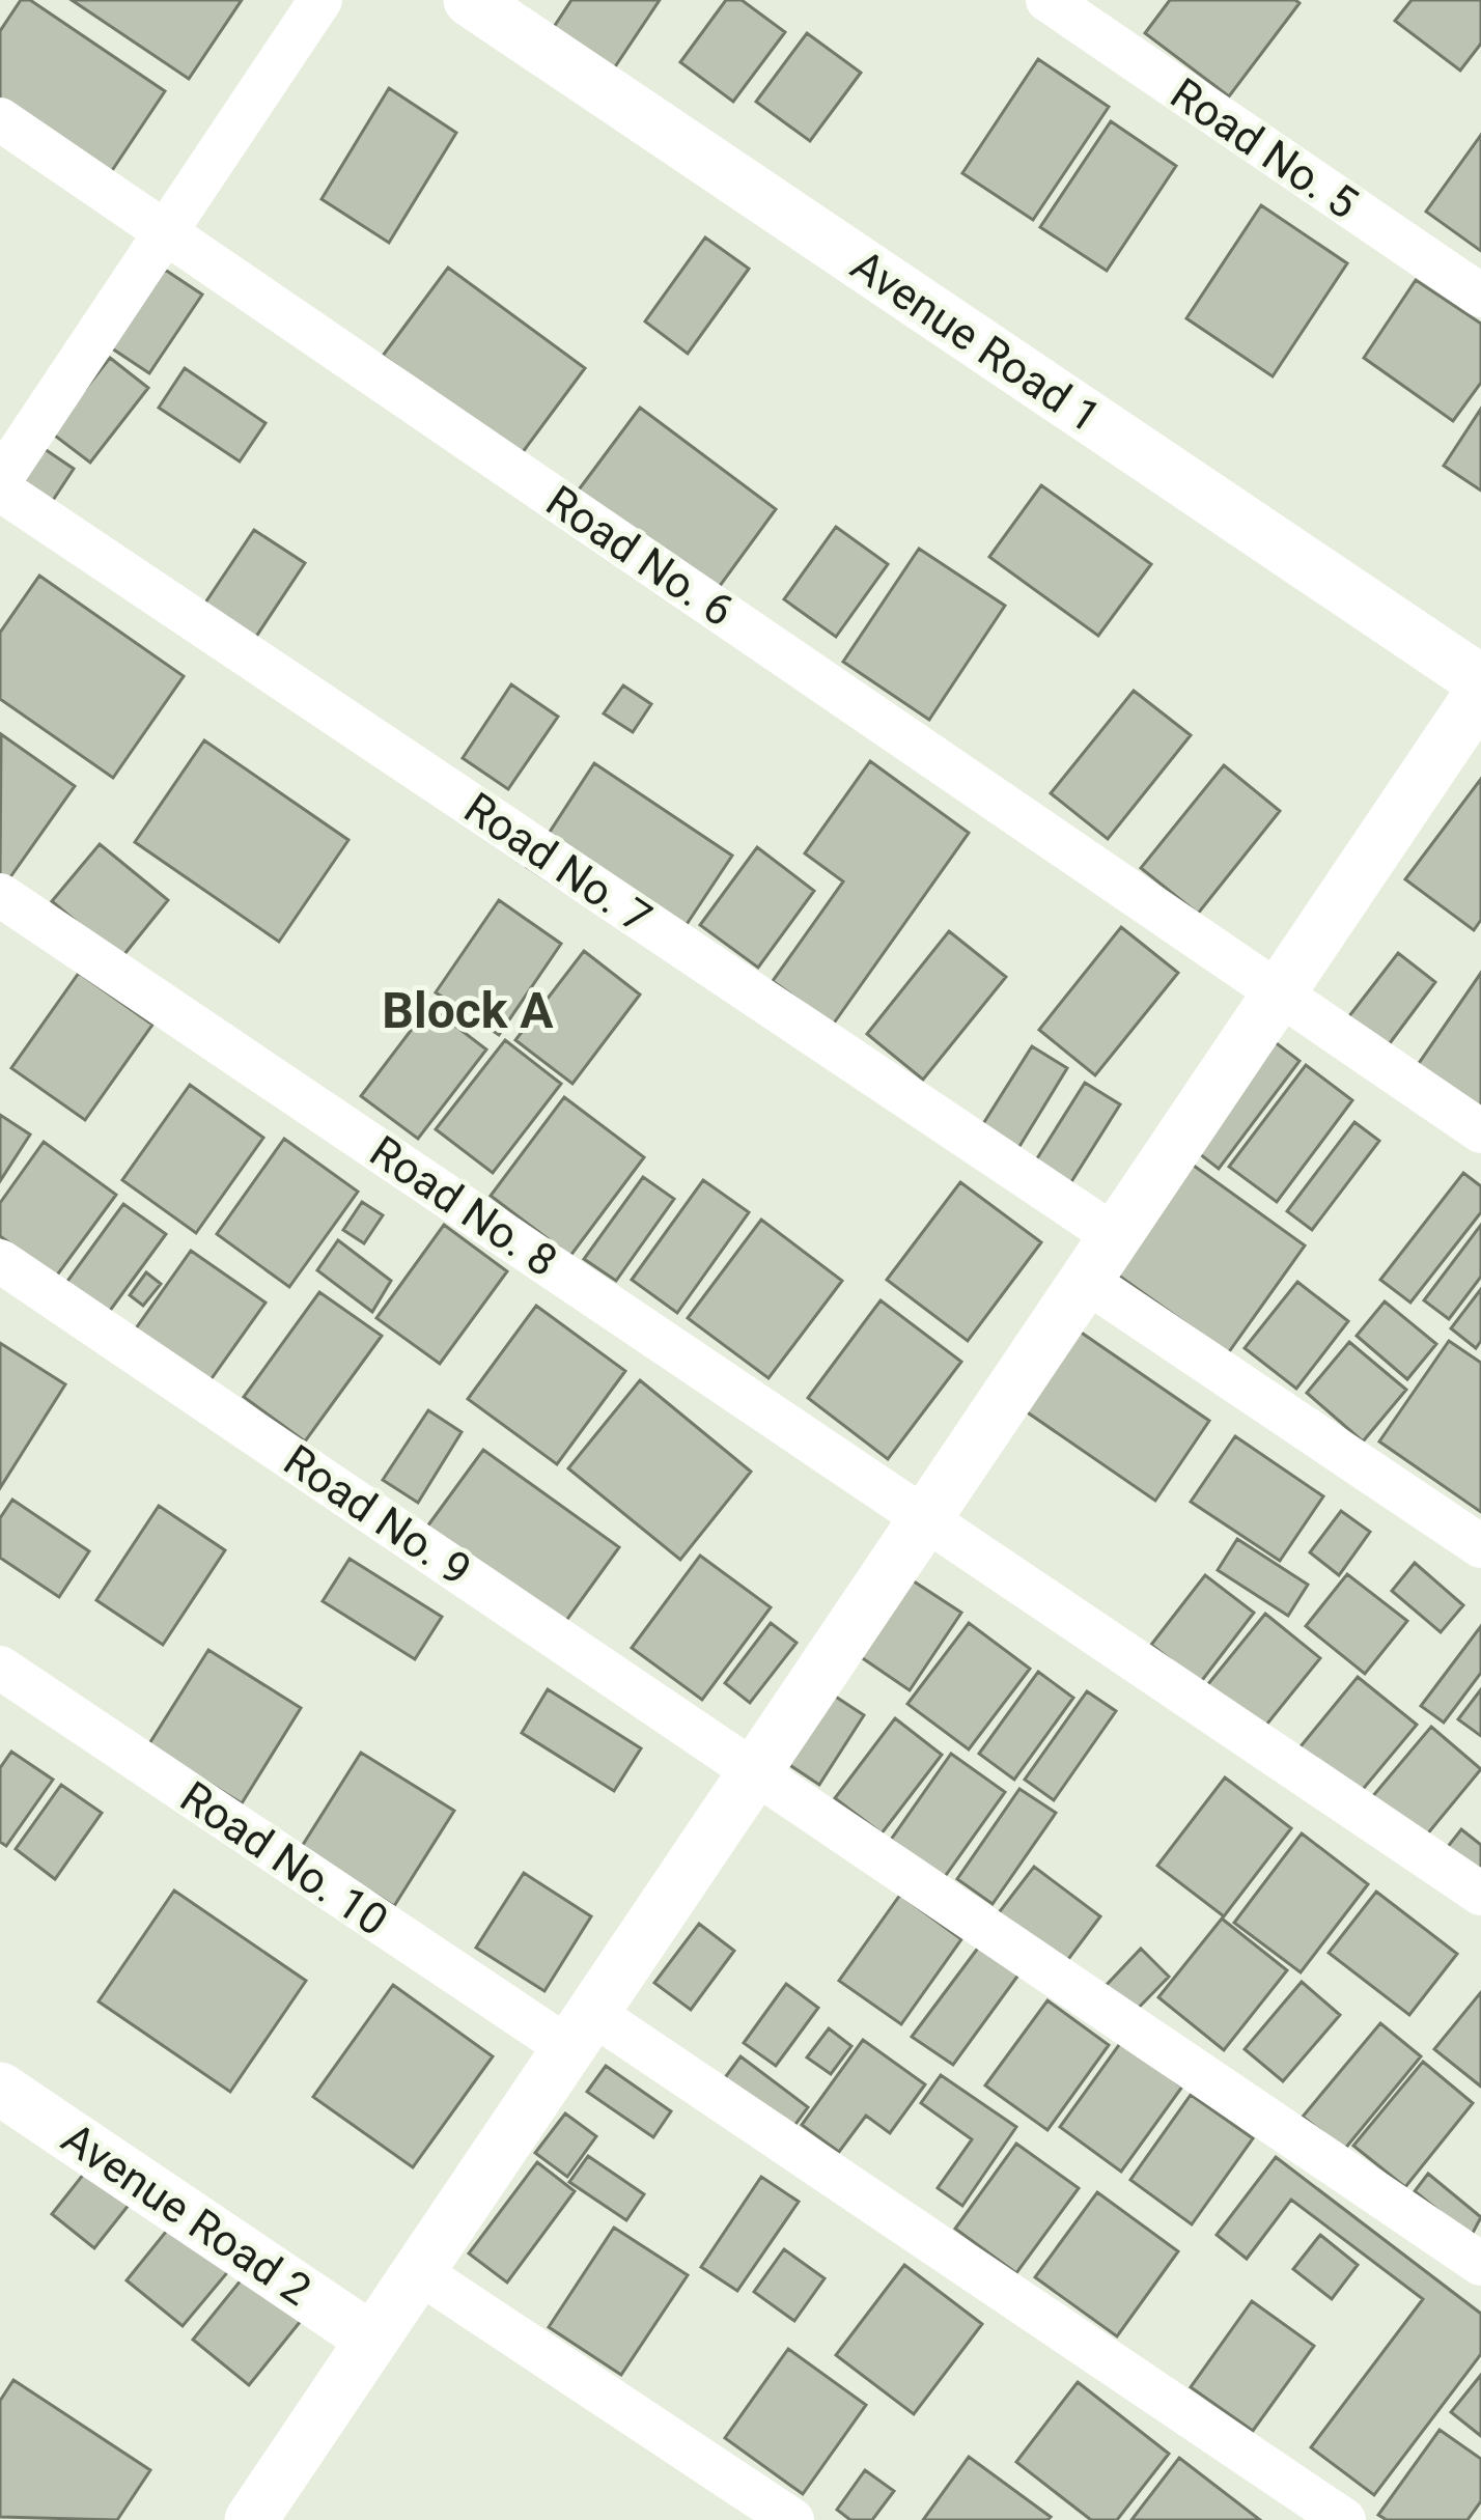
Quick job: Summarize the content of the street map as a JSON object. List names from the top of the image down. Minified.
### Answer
{"streets":{"street":["Road No. 5","Avenue Road 1","Road No. 6","Road No. 7","Road No. 8","Road No. 9","Road No. 10","Avenue Road 2"]},"districts":["Block A"]}
